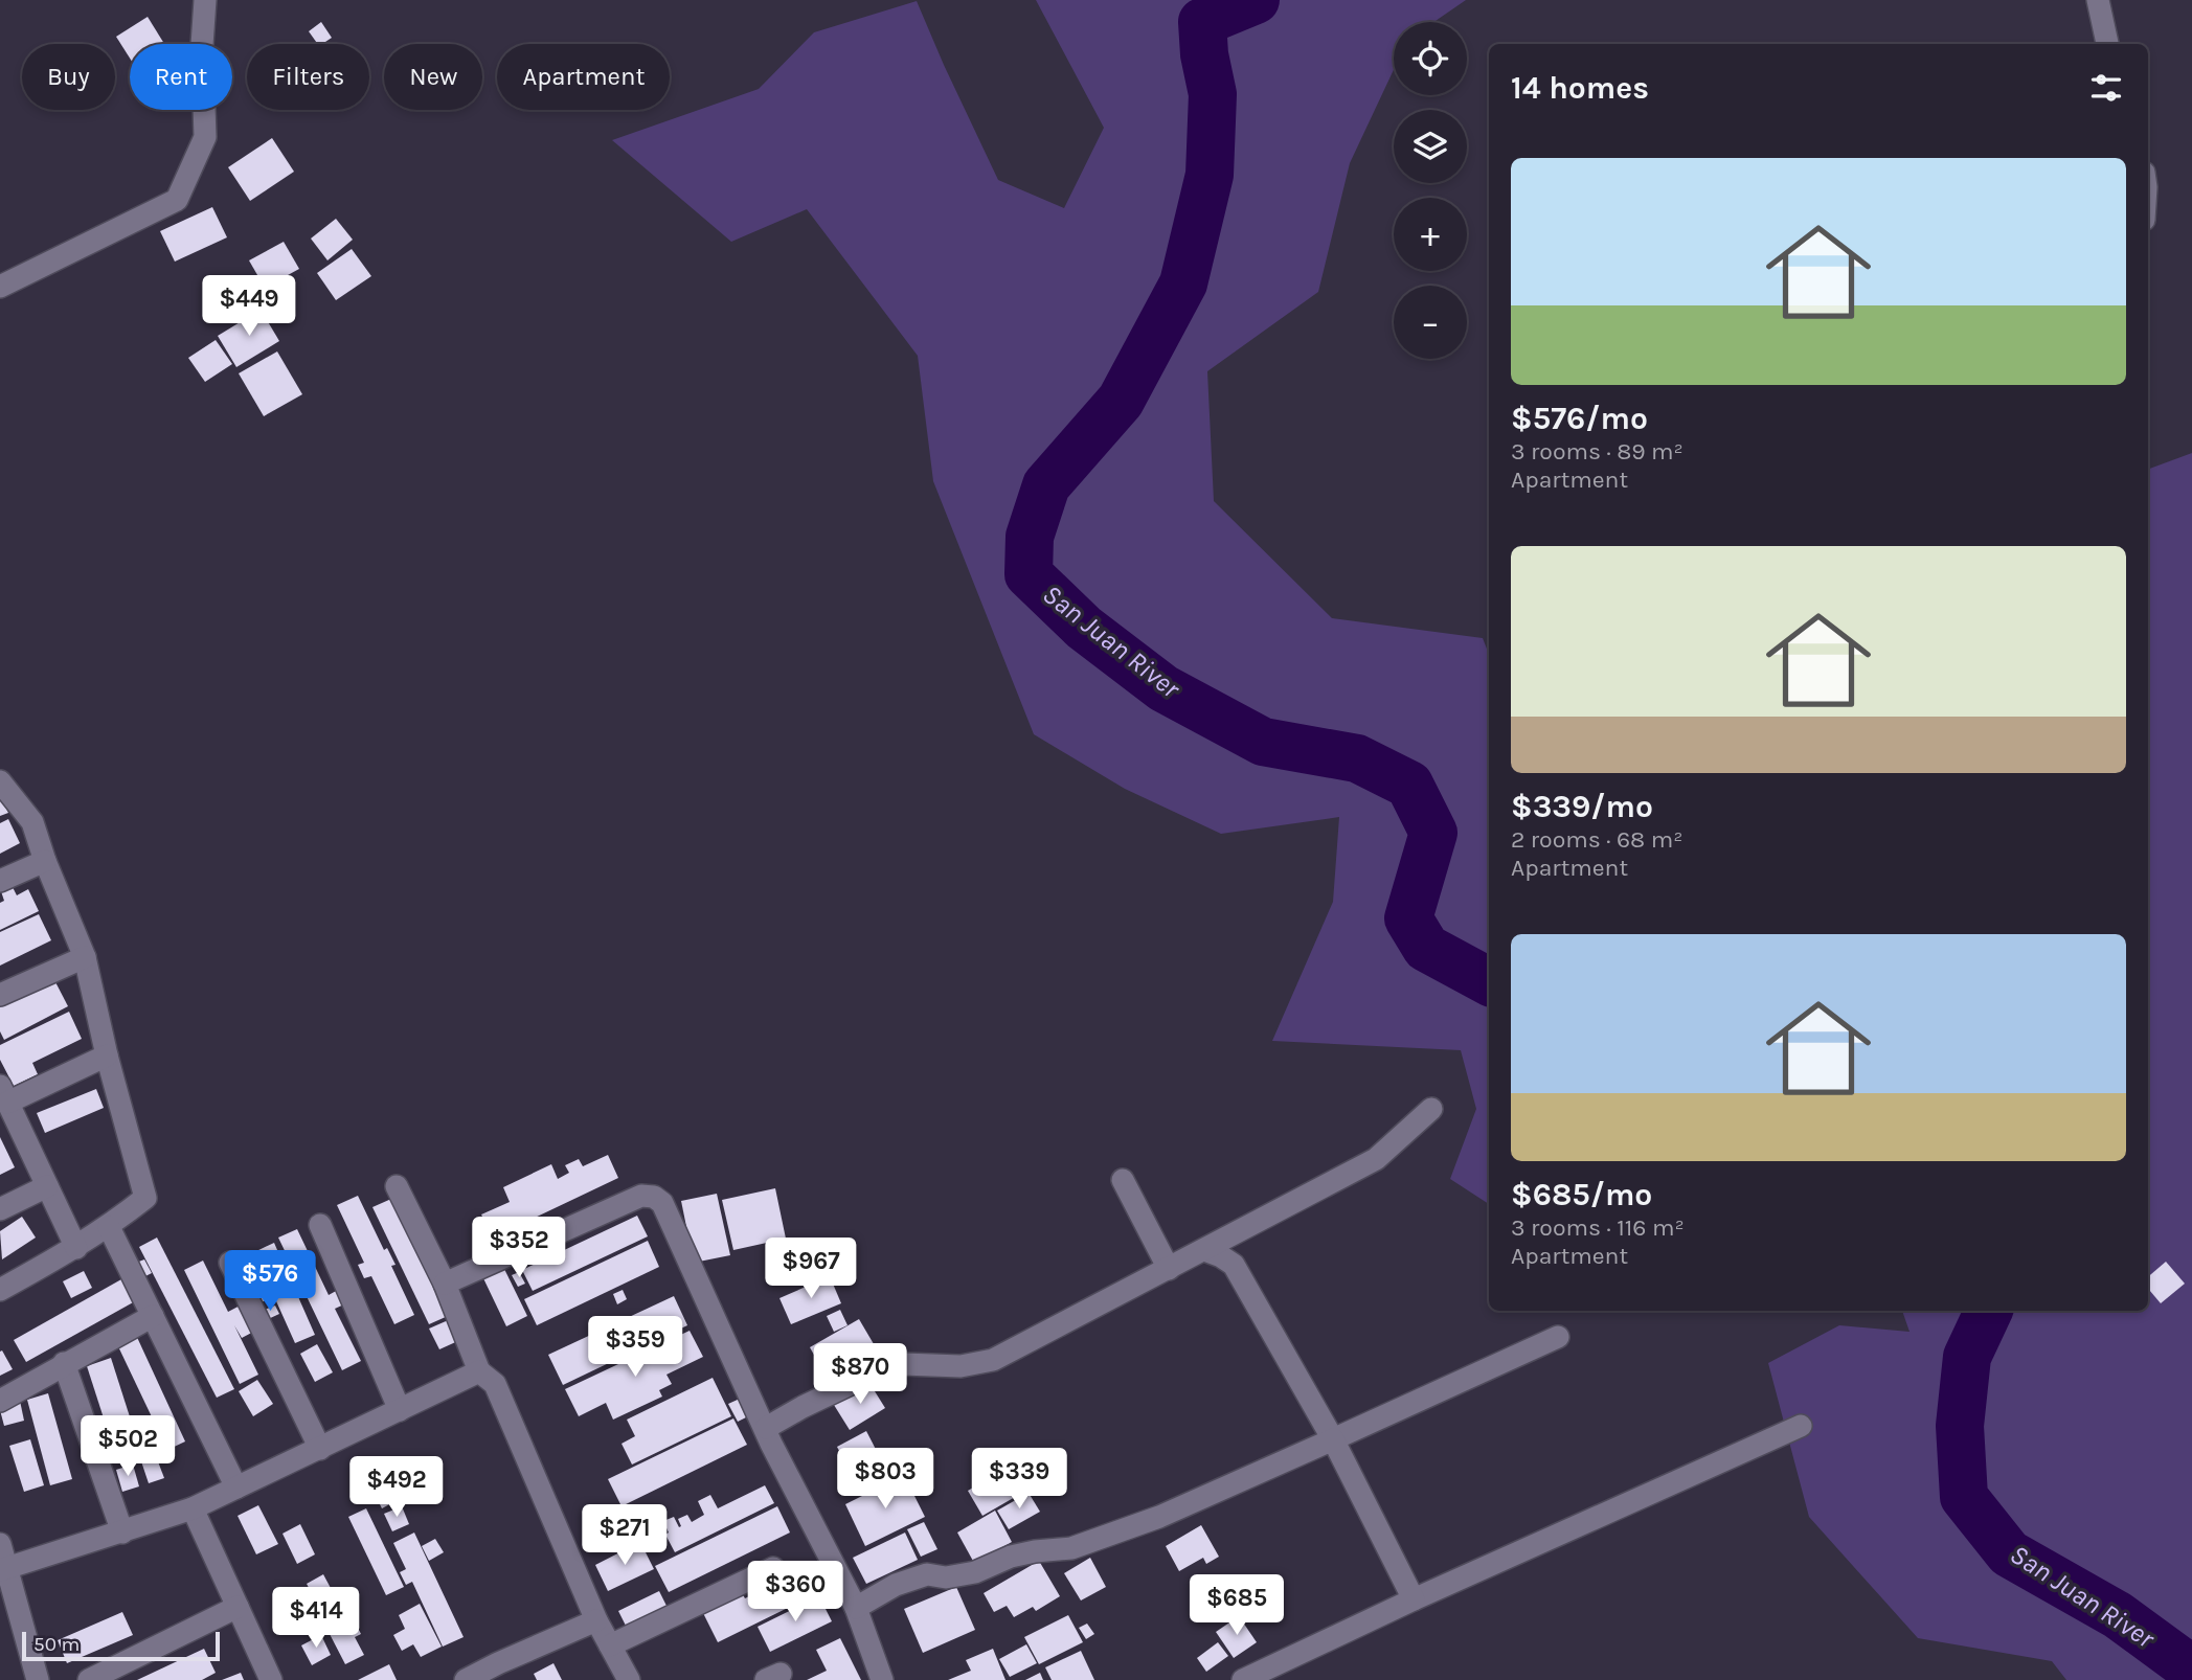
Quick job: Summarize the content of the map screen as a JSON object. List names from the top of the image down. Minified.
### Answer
{"water":["San Juan River"],"scale_bar":"50 m","page":{"map_buttons":["+","−"],"chip":["Buy","Rent","Filters","New","Apartment"],"heading":"14 homes","list":[{"name":"$576/mo","note":"3 rooms · 89 m² · Apartment"},{"name":"$339/mo","note":"2 rooms · 68 m² · Apartment"},{"name":"$685/mo","note":"3 rooms · 116 m² · Apartment"}],"price":["$449","$352","$967","$576","$359","$870","$502","$803","$339","$492","$271","$360","$685","$414"],"scale":"50 m"}}
